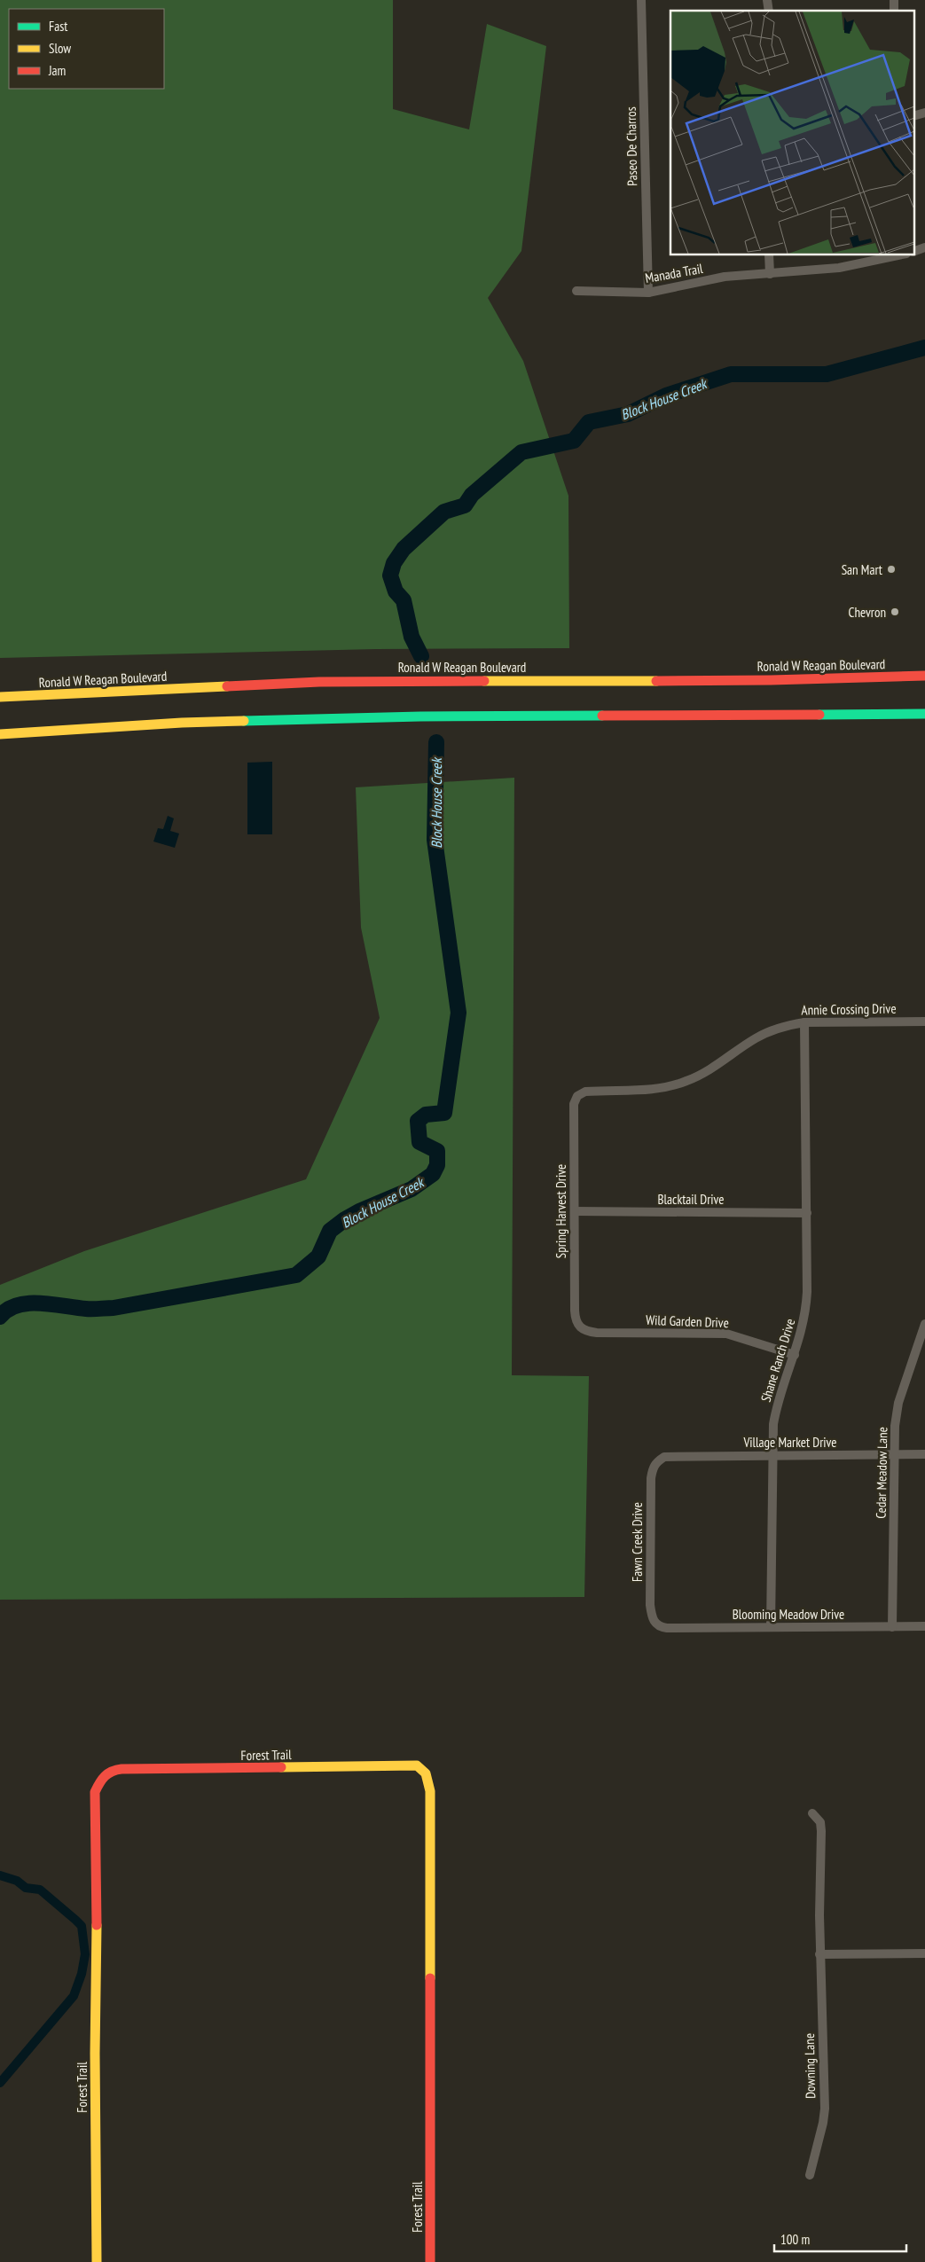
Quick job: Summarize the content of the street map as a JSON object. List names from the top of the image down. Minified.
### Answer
{"streets":{"main road":["Ronald W Reagan Boulevard","Forest Trail"],"street":["Paseo De Charros","Manada Trail","Annie Crossing Drive","Blacktail Drive","Spring Harvest Drive","Wild Garden Drive","Shane Ranch Drive","Village Market Drive","Cedar Meadow Lane","Fawn Creek Drive","Blooming Meadow Drive","Downing Lane"]},"crossings":[["Paseo De Charros","Manada Trail"],["Annie Crossing Drive","Spring Harvest Drive"],["Annie Crossing Drive","Shane Ranch Drive"],["Blacktail Drive","Spring Harvest Drive"],["Blacktail Drive","Shane Ranch Drive"],["Spring Harvest Drive","Wild Garden Drive"],["Wild Garden Drive","Shane Ranch Drive"],["Shane Ranch Drive","Village Market Drive"],["Shane Ranch Drive","Blooming Meadow Drive"],["Village Market Drive","Cedar Meadow Lane"],["Village Market Drive","Fawn Creek Drive"],["Cedar Meadow Lane","Blooming Meadow Drive"],["Fawn Creek Drive","Blooming Meadow Drive"]],"water":["Block House Creek"],"places":["San Mart","Chevron"],"legend":["Fast","Slow","Jam"],"scale_bar":"100 m"}
